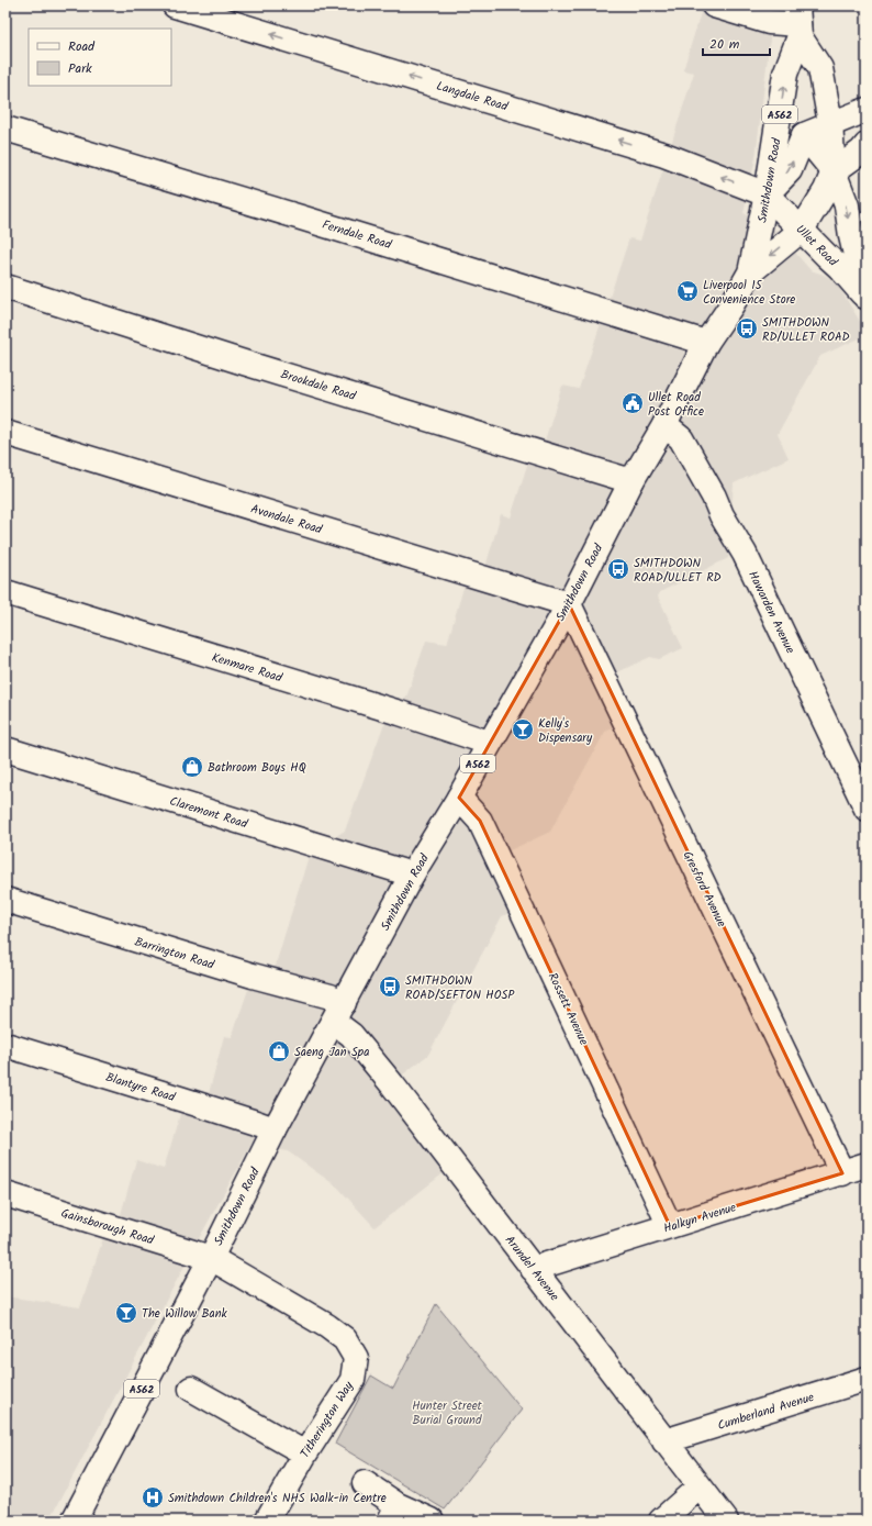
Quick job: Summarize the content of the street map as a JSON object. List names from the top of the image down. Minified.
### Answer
{"streets":{"main road":["Langdale Road","A562","Smithdown Road","Ferndale Road","Ullet Road","Brookdale Road","Avondale Road","Hawarden Avenue","Kenmare Road","Claremont Road","Gresford Avenue","Barrington Road","Rossett Avenue","Blantyre Road","Halkyn Avenue","Gainsborough Road","Arundel Avenue","Cumberland Avenue","Titherington Way"]},"crossings":[["Langdale Road","Smithdown Road"],["Langdale Road","Ullet Road"],["Smithdown Road","Ferndale Road"],["Smithdown Road","Ullet Road"],["Smithdown Road","Brookdale Road"],["Smithdown Road","Avondale Road"],["Smithdown Road","Hawarden Avenue"],["Smithdown Road","Kenmare Road"],["Smithdown Road","Claremont Road"],["Smithdown Road","Gresford Avenue"],["Smithdown Road","Barrington Road"],["Smithdown Road","Rossett Avenue"],["Smithdown Road","Blantyre Road"],["Smithdown Road","Gainsborough Road"],["Smithdown Road","Arundel Avenue"],["Smithdown Road","Titherington Way"],["Avondale Road","Gresford Avenue"],["Gresford Avenue","Halkyn Avenue"],["Barrington Road","Arundel Avenue"],["Rossett Avenue","Halkyn Avenue"],["Halkyn Avenue","Arundel Avenue"],["Gainsborough Road","Titherington Way"],["Arundel Avenue","Cumberland Avenue"]],"one_way":["Langdale Road","Ullet Road"],"parks":["Hunter Street Burial Ground"],"places":{"supermarket":["Liverpool 15 Convenience Store"],"bus stop":["SMITHDOWN RD/ULLET ROAD","SMITHDOWN ROAD/ULLET RD","SMITHDOWN ROAD/SEFTON HOSP"],"public building":["Ullet Road Post Office"],"bar":["Kelly's Dispensary","The Willow Bank"],"shop":["Bathroom Boys HQ","Saeng Jan Spa"],"hospital":["Smithdown Children's NHS Walk-in Centre"]},"legend":["Road","Park"],"scale_bar":"20 m"}
